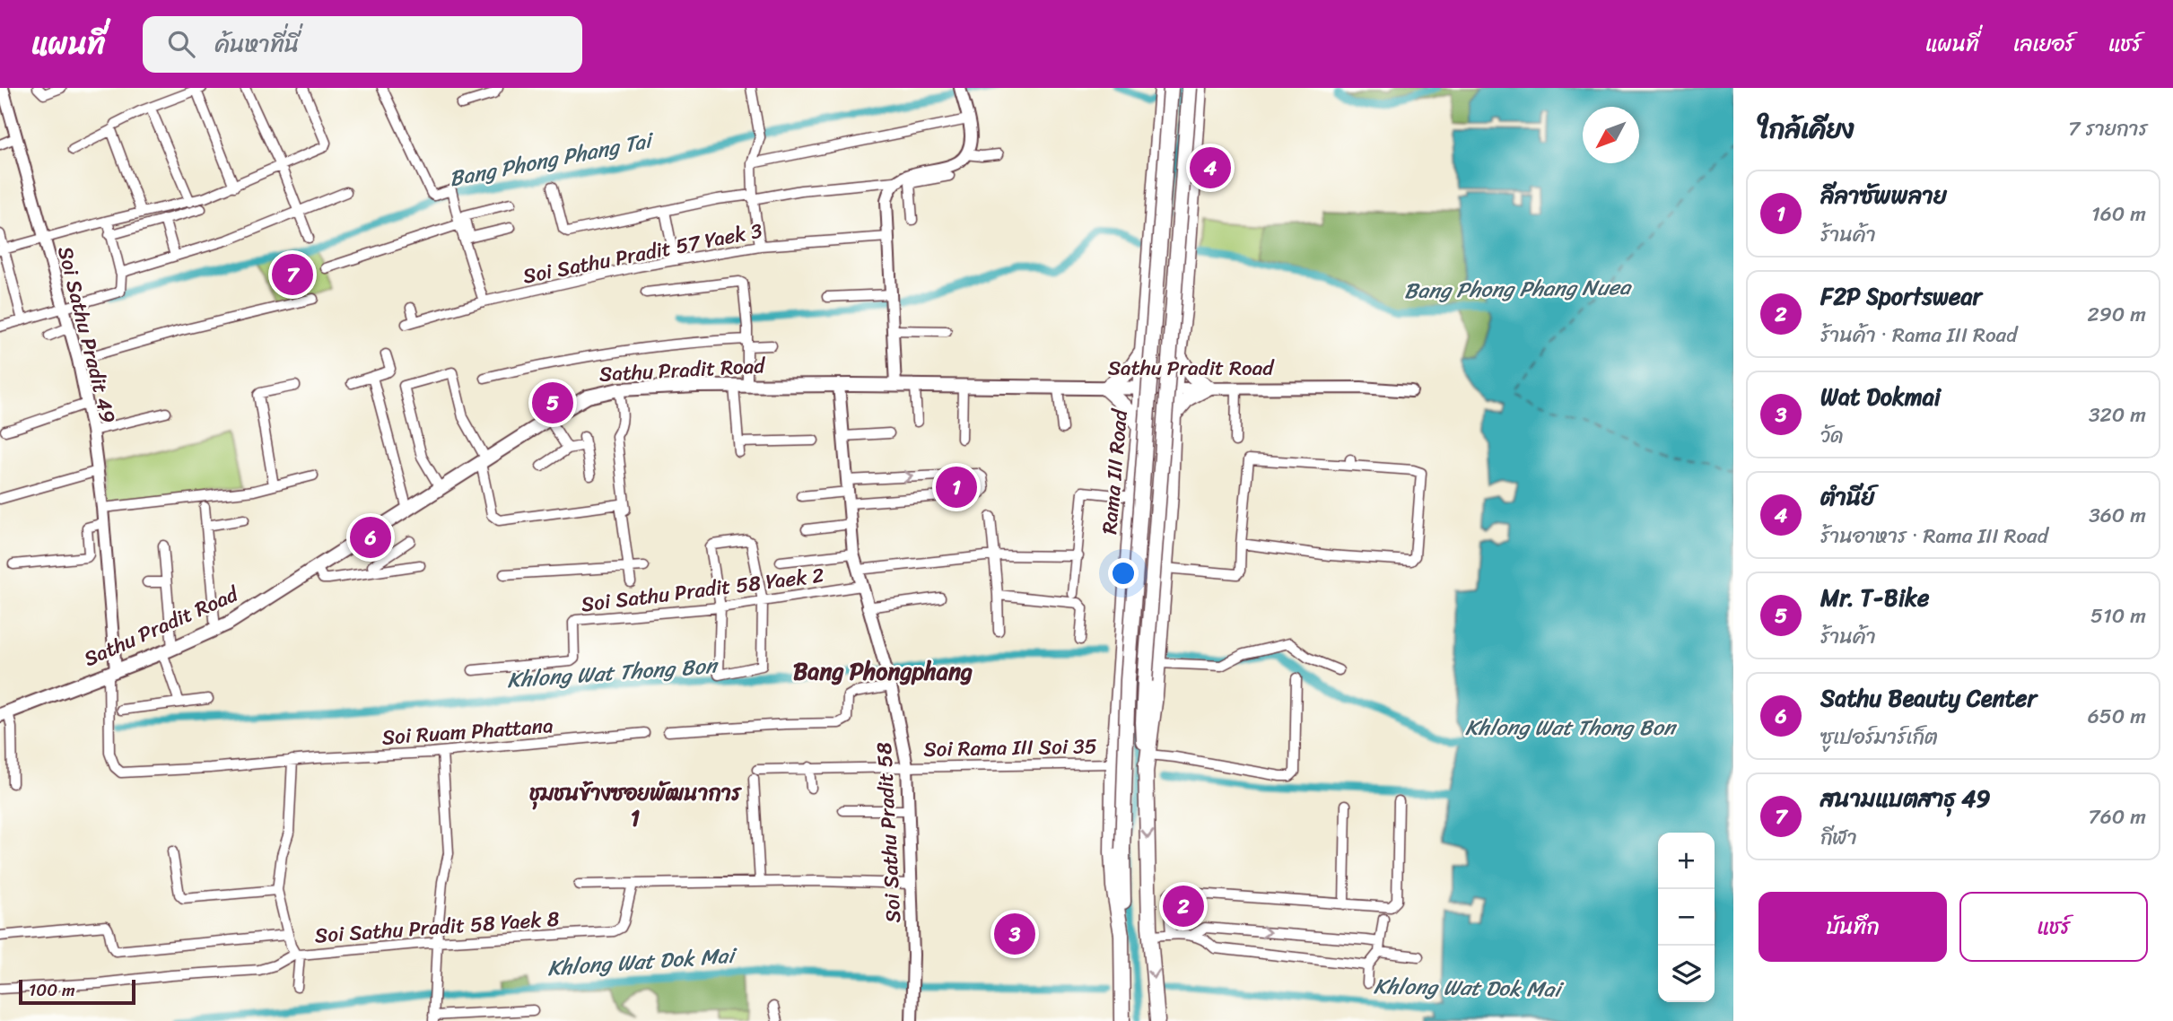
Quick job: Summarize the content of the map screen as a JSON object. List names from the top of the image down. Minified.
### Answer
{"streets":{"main road":["Sathu Pradit Road","Rama III Road"],"street":["Soi Sathu Pradit 57 Yaek 3","Soi Sathu Pradit 49","Soi Sathu Pradit 58 Yaek 2","Soi Ruam Phattana","Soi Rama III Soi 35","Soi Sathu Pradit 58","Soi Sathu Pradit 58 Yaek 8"]},"crossings":[["Soi Sathu Pradit 49","Sathu Pradit Road"],["Soi Sathu Pradit 49","Soi Ruam Phattana"],["Sathu Pradit Road","Rama III Road"],["Sathu Pradit Road","Soi Ruam Phattana"],["Sathu Pradit Road","Soi Sathu Pradit 58"],["Rama III Road","Soi Rama III Soi 35"],["Soi Sathu Pradit 58 Yaek 2","Soi Sathu Pradit 58"],["Soi Ruam Phattana","Soi Sathu Pradit 58 Yaek 8"],["Soi Rama III Soi 35","Soi Sathu Pradit 58"],["Soi Rama III Soi 35","Soi Sathu Pradit 58 Yaek 8"],["Soi Sathu Pradit 58","Soi Sathu Pradit 58 Yaek 8"]],"districts":["Bang Phongphang","ชุมชนข้างซอยพัฒนาการ 1"],"water":["Bang Phong Phang Tai","Bang Phong Phang Nuea","Khlong Wat Thong Bon","Khlong Wat Dok Mai"],"scale_bar":"100 m","north":"bottom left","page":{"header":"แผนที่","search":"ค้นหาที่นี่","nav":["แผนที่","เลเยอร์","แชร์"],"heading":["ใกล้เคียง","7 รายการ"],"pins":["4","7","5","1","6","2","3"],"list":[{"mark":"1","name":"ลีลาซัพพลาย","note":"ร้านค้า","value":"160 m"},{"mark":"2","name":"F2P Sportswear","note":"ร้านค้า · Rama III Road","value":"290 m"},{"mark":"3","name":"Wat Dokmai","note":"วัด","value":"320 m"},{"mark":"4","name":"ตำนีย์","note":"ร้านอาหาร · Rama III Road","value":"360 m"},{"mark":"5","name":"Mr. T-Bike","note":"ร้านค้า","value":"510 m"},{"mark":"6","name":"Sathu Beauty Center","note":"ซูเปอร์มาร์เก็ต","value":"650 m"},{"mark":"7","name":"สนามแบตสาธุ 49","note":"กีฬา","value":"760 m"}],"map_buttons":["+","−"],"buttons":["บันทึก","แชร์"],"scale":"100 m"}}
